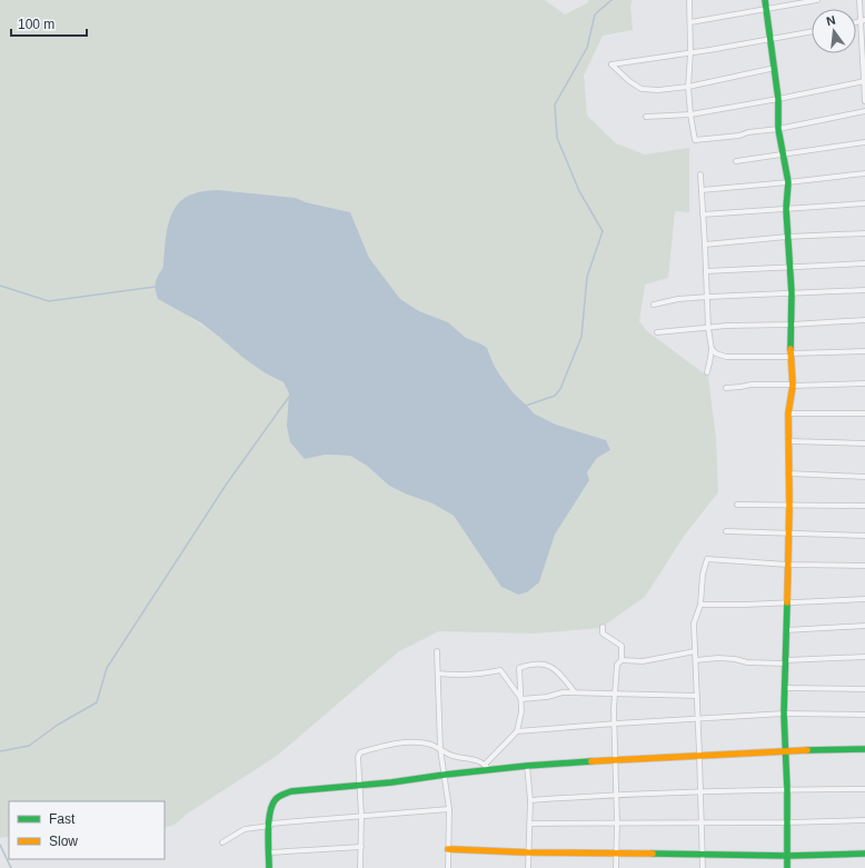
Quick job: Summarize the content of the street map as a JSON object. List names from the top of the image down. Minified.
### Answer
{"legend":["Fast","Slow"],"scale_bar":"100 m","north":"top"}
